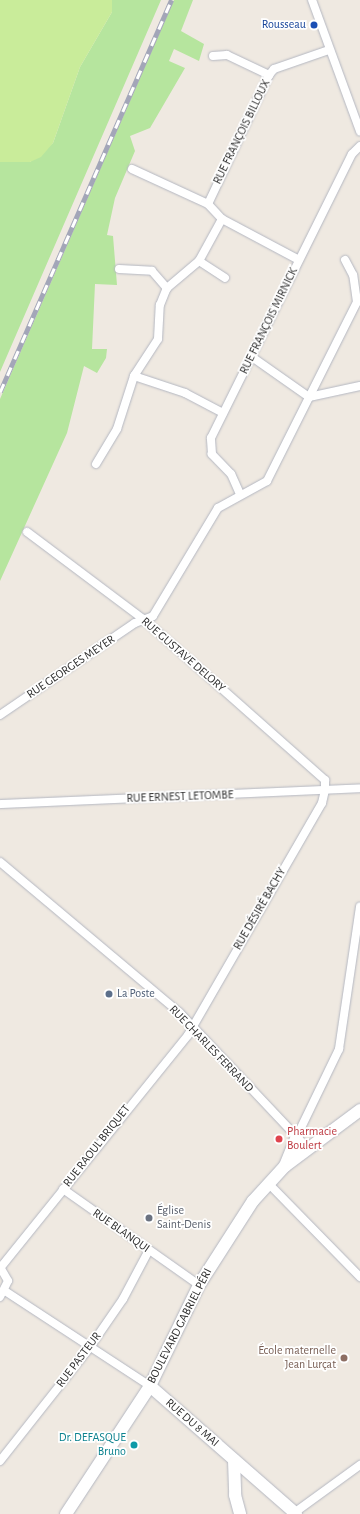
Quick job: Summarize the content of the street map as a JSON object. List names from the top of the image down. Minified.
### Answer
{"streets":{"street":["RUE FRANÇOIS BILLOUX","RUE FRANÇOIS MIRNICK","RUE GUSTAVE DELORY","RUE GEORGES MEYER","RUE ERNEST LETOMBE","RUE DÉSIRÉ BACHY","RUE CHARLES FERRAND","RUE RAOUL BRIQUET","RUE BLANQUI","BOULEVARD GABRIEL PÉRI","RUE PASTEUR","RUE DU 8 MAI"]},"crossings":[["RUE FRANÇOIS MIRNICK","RUE GEORGES MEYER"],["RUE GUSTAVE DELORY","RUE GEORGES MEYER"],["RUE GUSTAVE DELORY","RUE ERNEST LETOMBE"],["RUE GUSTAVE DELORY","RUE DÉSIRÉ BACHY"],["RUE ERNEST LETOMBE","RUE DÉSIRÉ BACHY"],["RUE DÉSIRÉ BACHY","RUE CHARLES FERRAND"],["RUE DÉSIRÉ BACHY","RUE RAOUL BRIQUET"],["RUE CHARLES FERRAND","RUE RAOUL BRIQUET"],["RUE CHARLES FERRAND","BOULEVARD GABRIEL PÉRI"],["RUE RAOUL BRIQUET","RUE BLANQUI"],["RUE BLANQUI","BOULEVARD GABRIEL PÉRI"],["RUE BLANQUI","RUE PASTEUR"],["BOULEVARD GABRIEL PÉRI","RUE DU 8 MAI"]],"places":["Rousseau","La Poste","Pharmacie Boulert","Église Saint-Denis","École maternelle Jean Lurçat","Dr. DEFASQUE Bruno"]}
